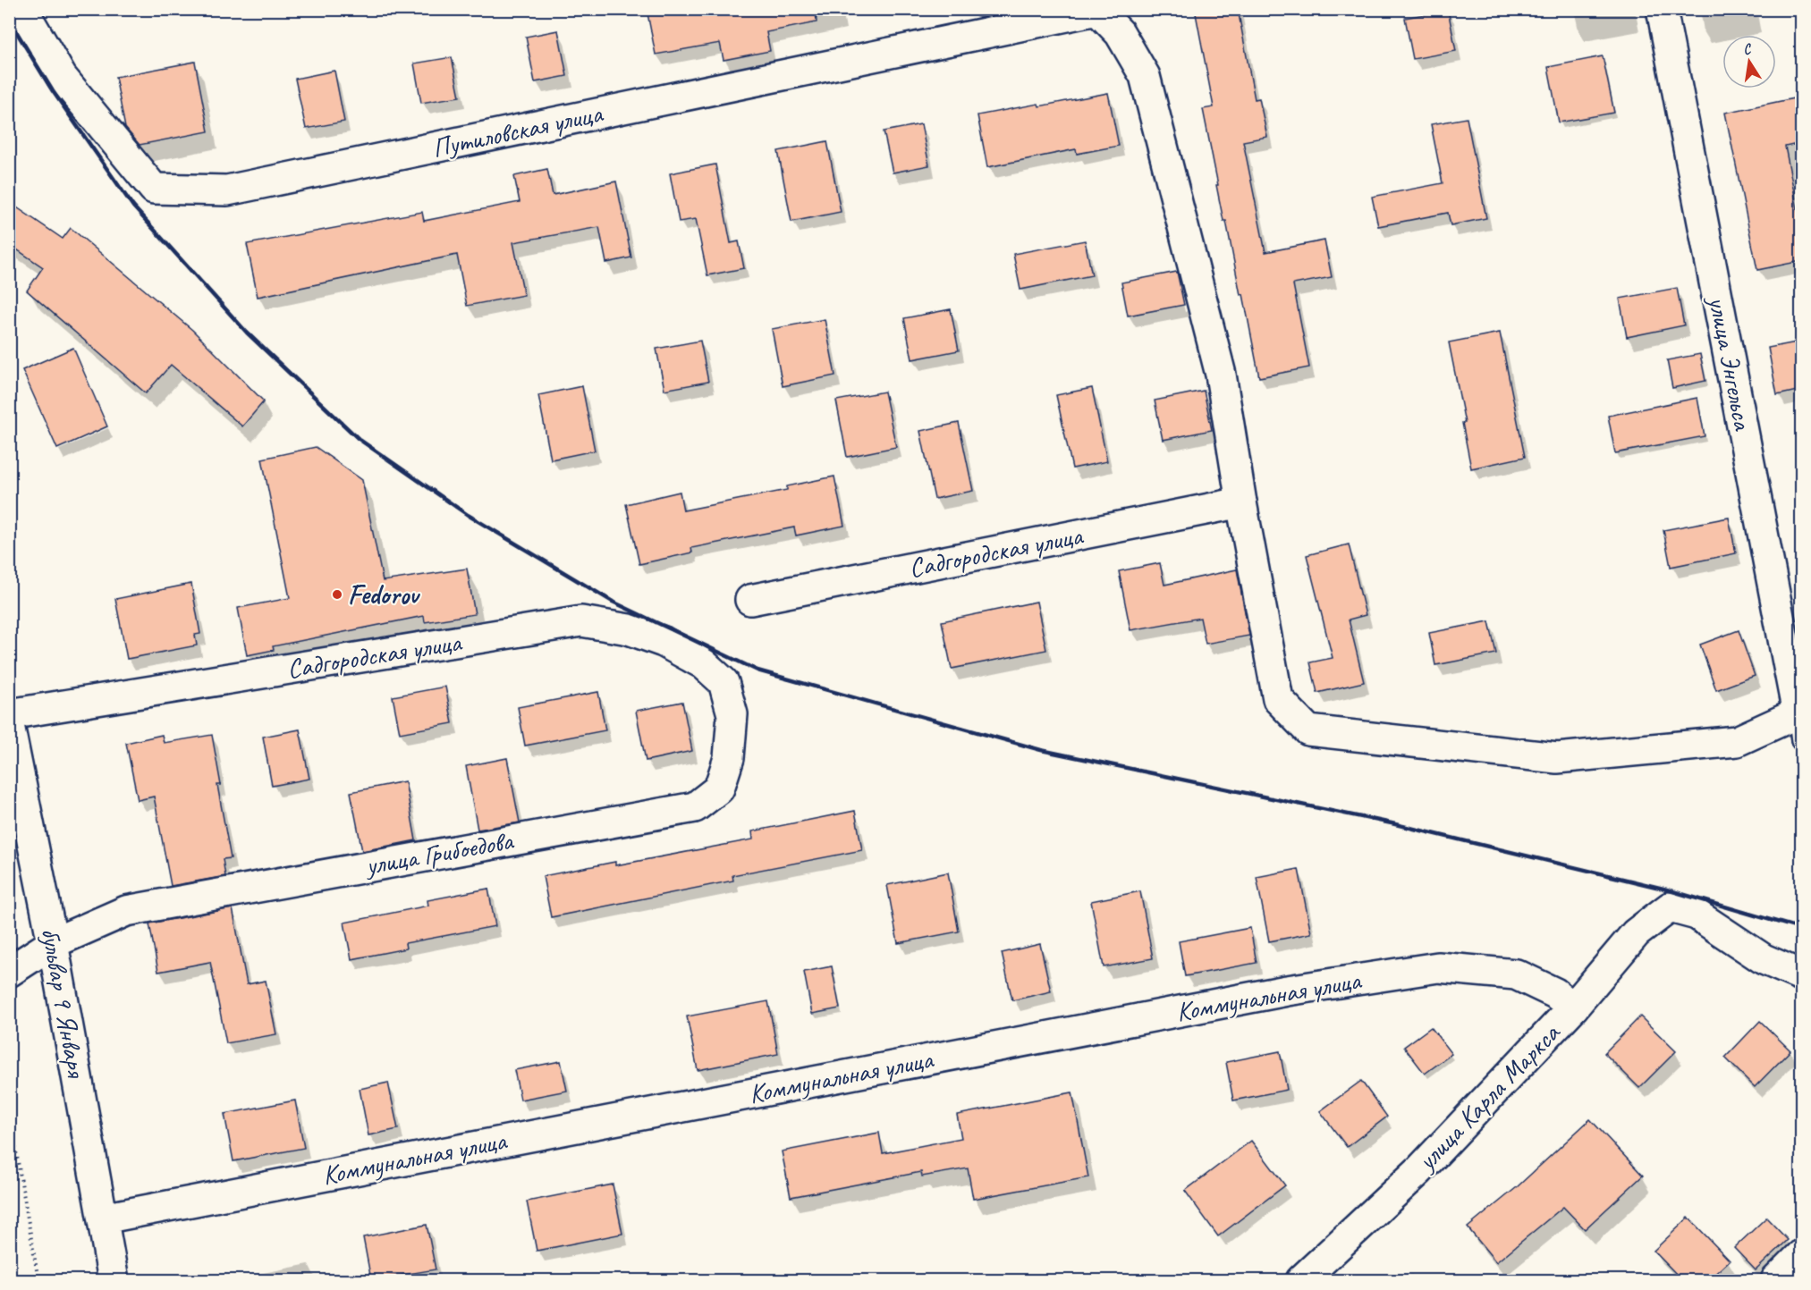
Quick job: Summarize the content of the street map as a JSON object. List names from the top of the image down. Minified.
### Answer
{"streets":{"street":["Путиловская улица","улица Энгельса","Садгородская улица","улица Грибоедова","Коммунальная улица","бульвар 9 Января","улица Карла Маркса"]},"crossings":[["Садгородская улица","улица Грибоедова"],["улица Грибоедова","бульвар 9 Января"],["Коммунальная улица","бульвар 9 Января"],["Коммунальная улица","улица Карла Маркса"]],"places":["Fedorov"],"north":"top"}
